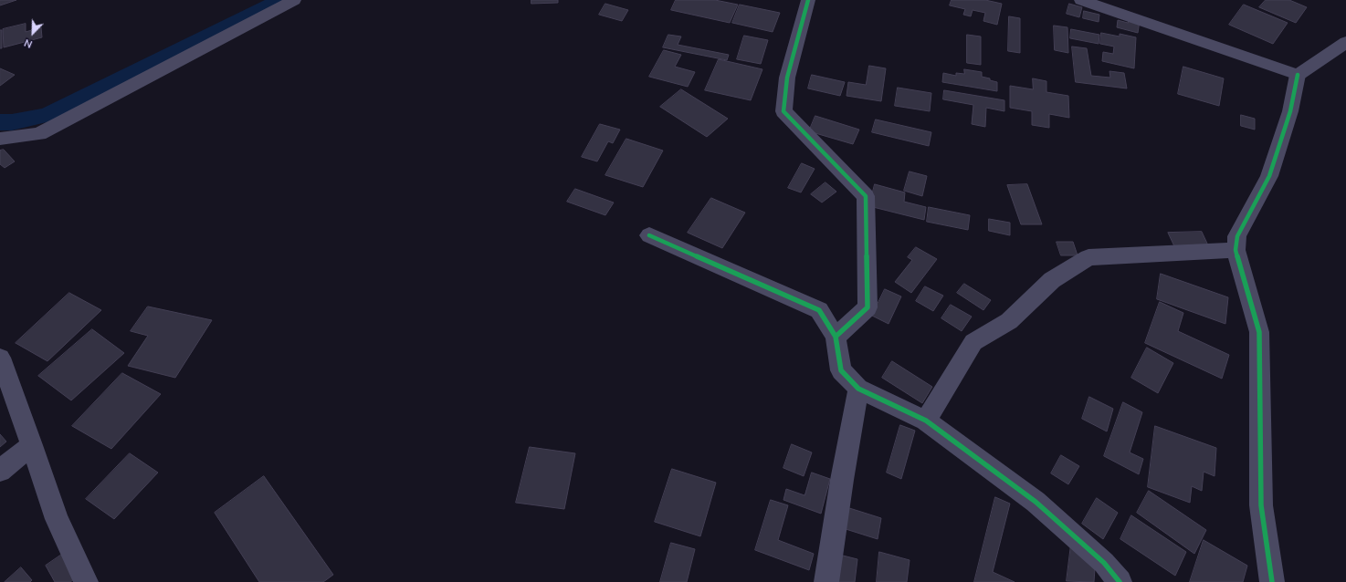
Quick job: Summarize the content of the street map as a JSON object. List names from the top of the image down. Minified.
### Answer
{"north":"bottom left"}
